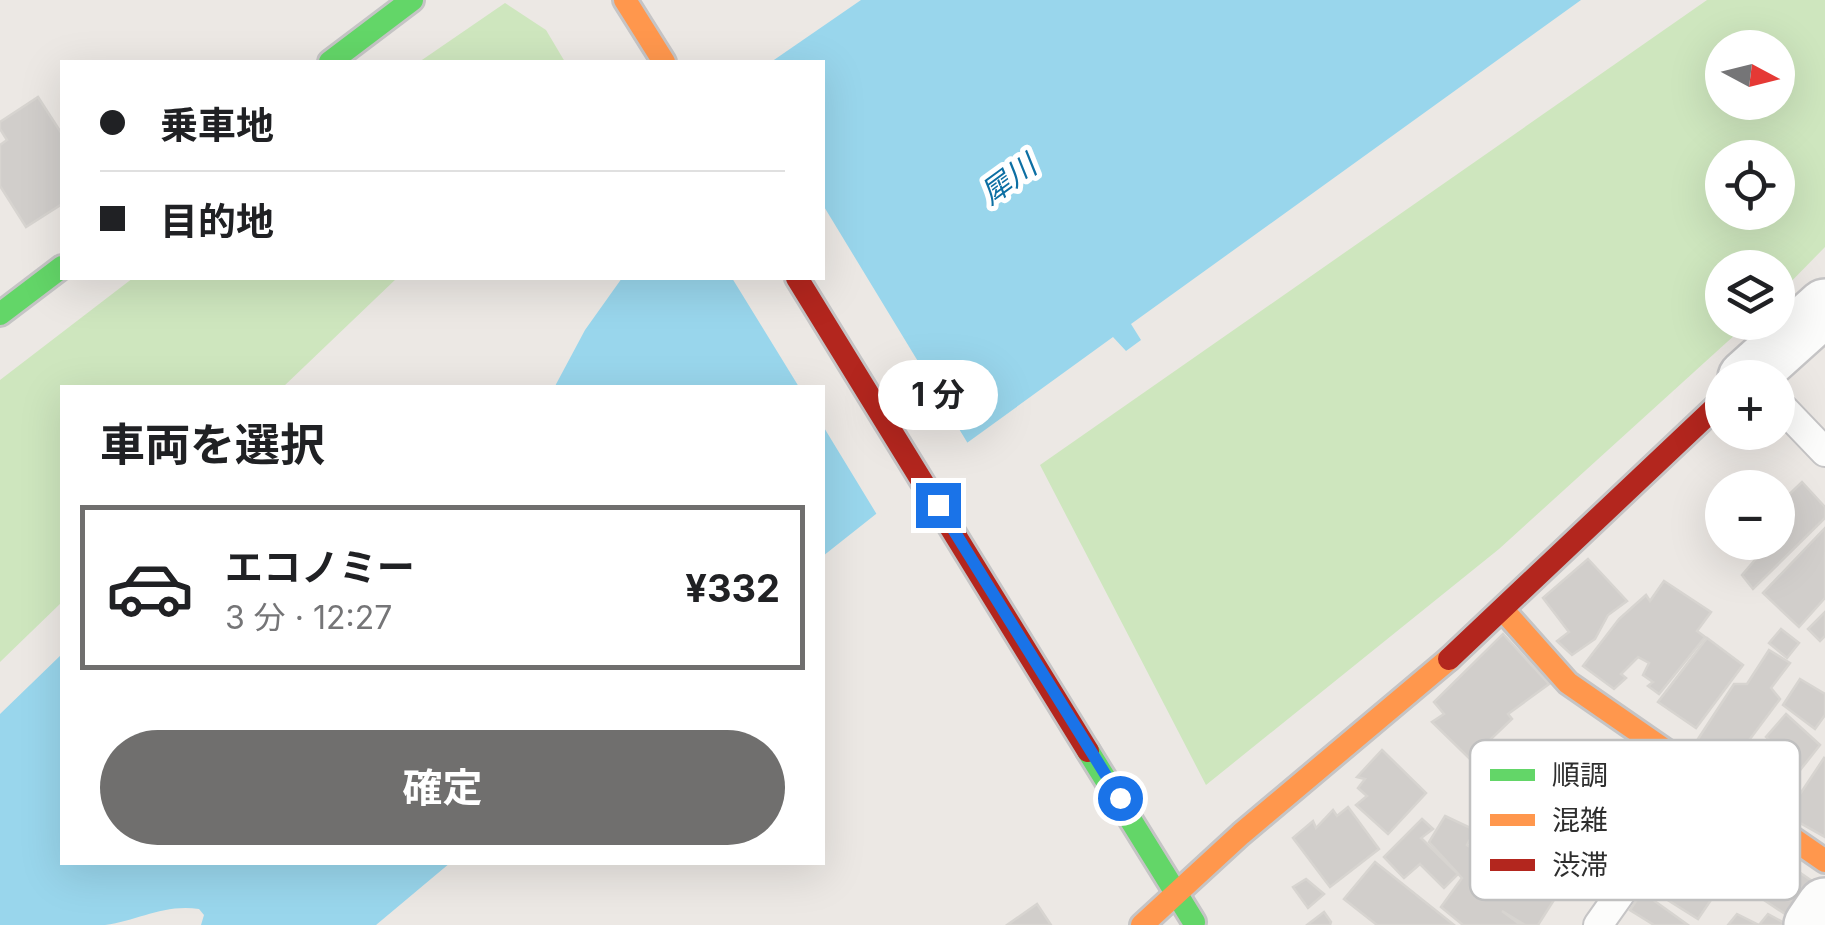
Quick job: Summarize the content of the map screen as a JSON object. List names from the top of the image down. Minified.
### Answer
{"water":["犀川"],"legend":["順調","混雑","渋滞"],"north":"right","page":{"map_buttons":["+","−"],"banner":["乗車地","目的地"],"bubble":"1 分","heading":"車両を選択","list":[{"name":"エコノミー","note":"3 分 · 12:27","value":"¥332"}],"buttons":"確定"}}
